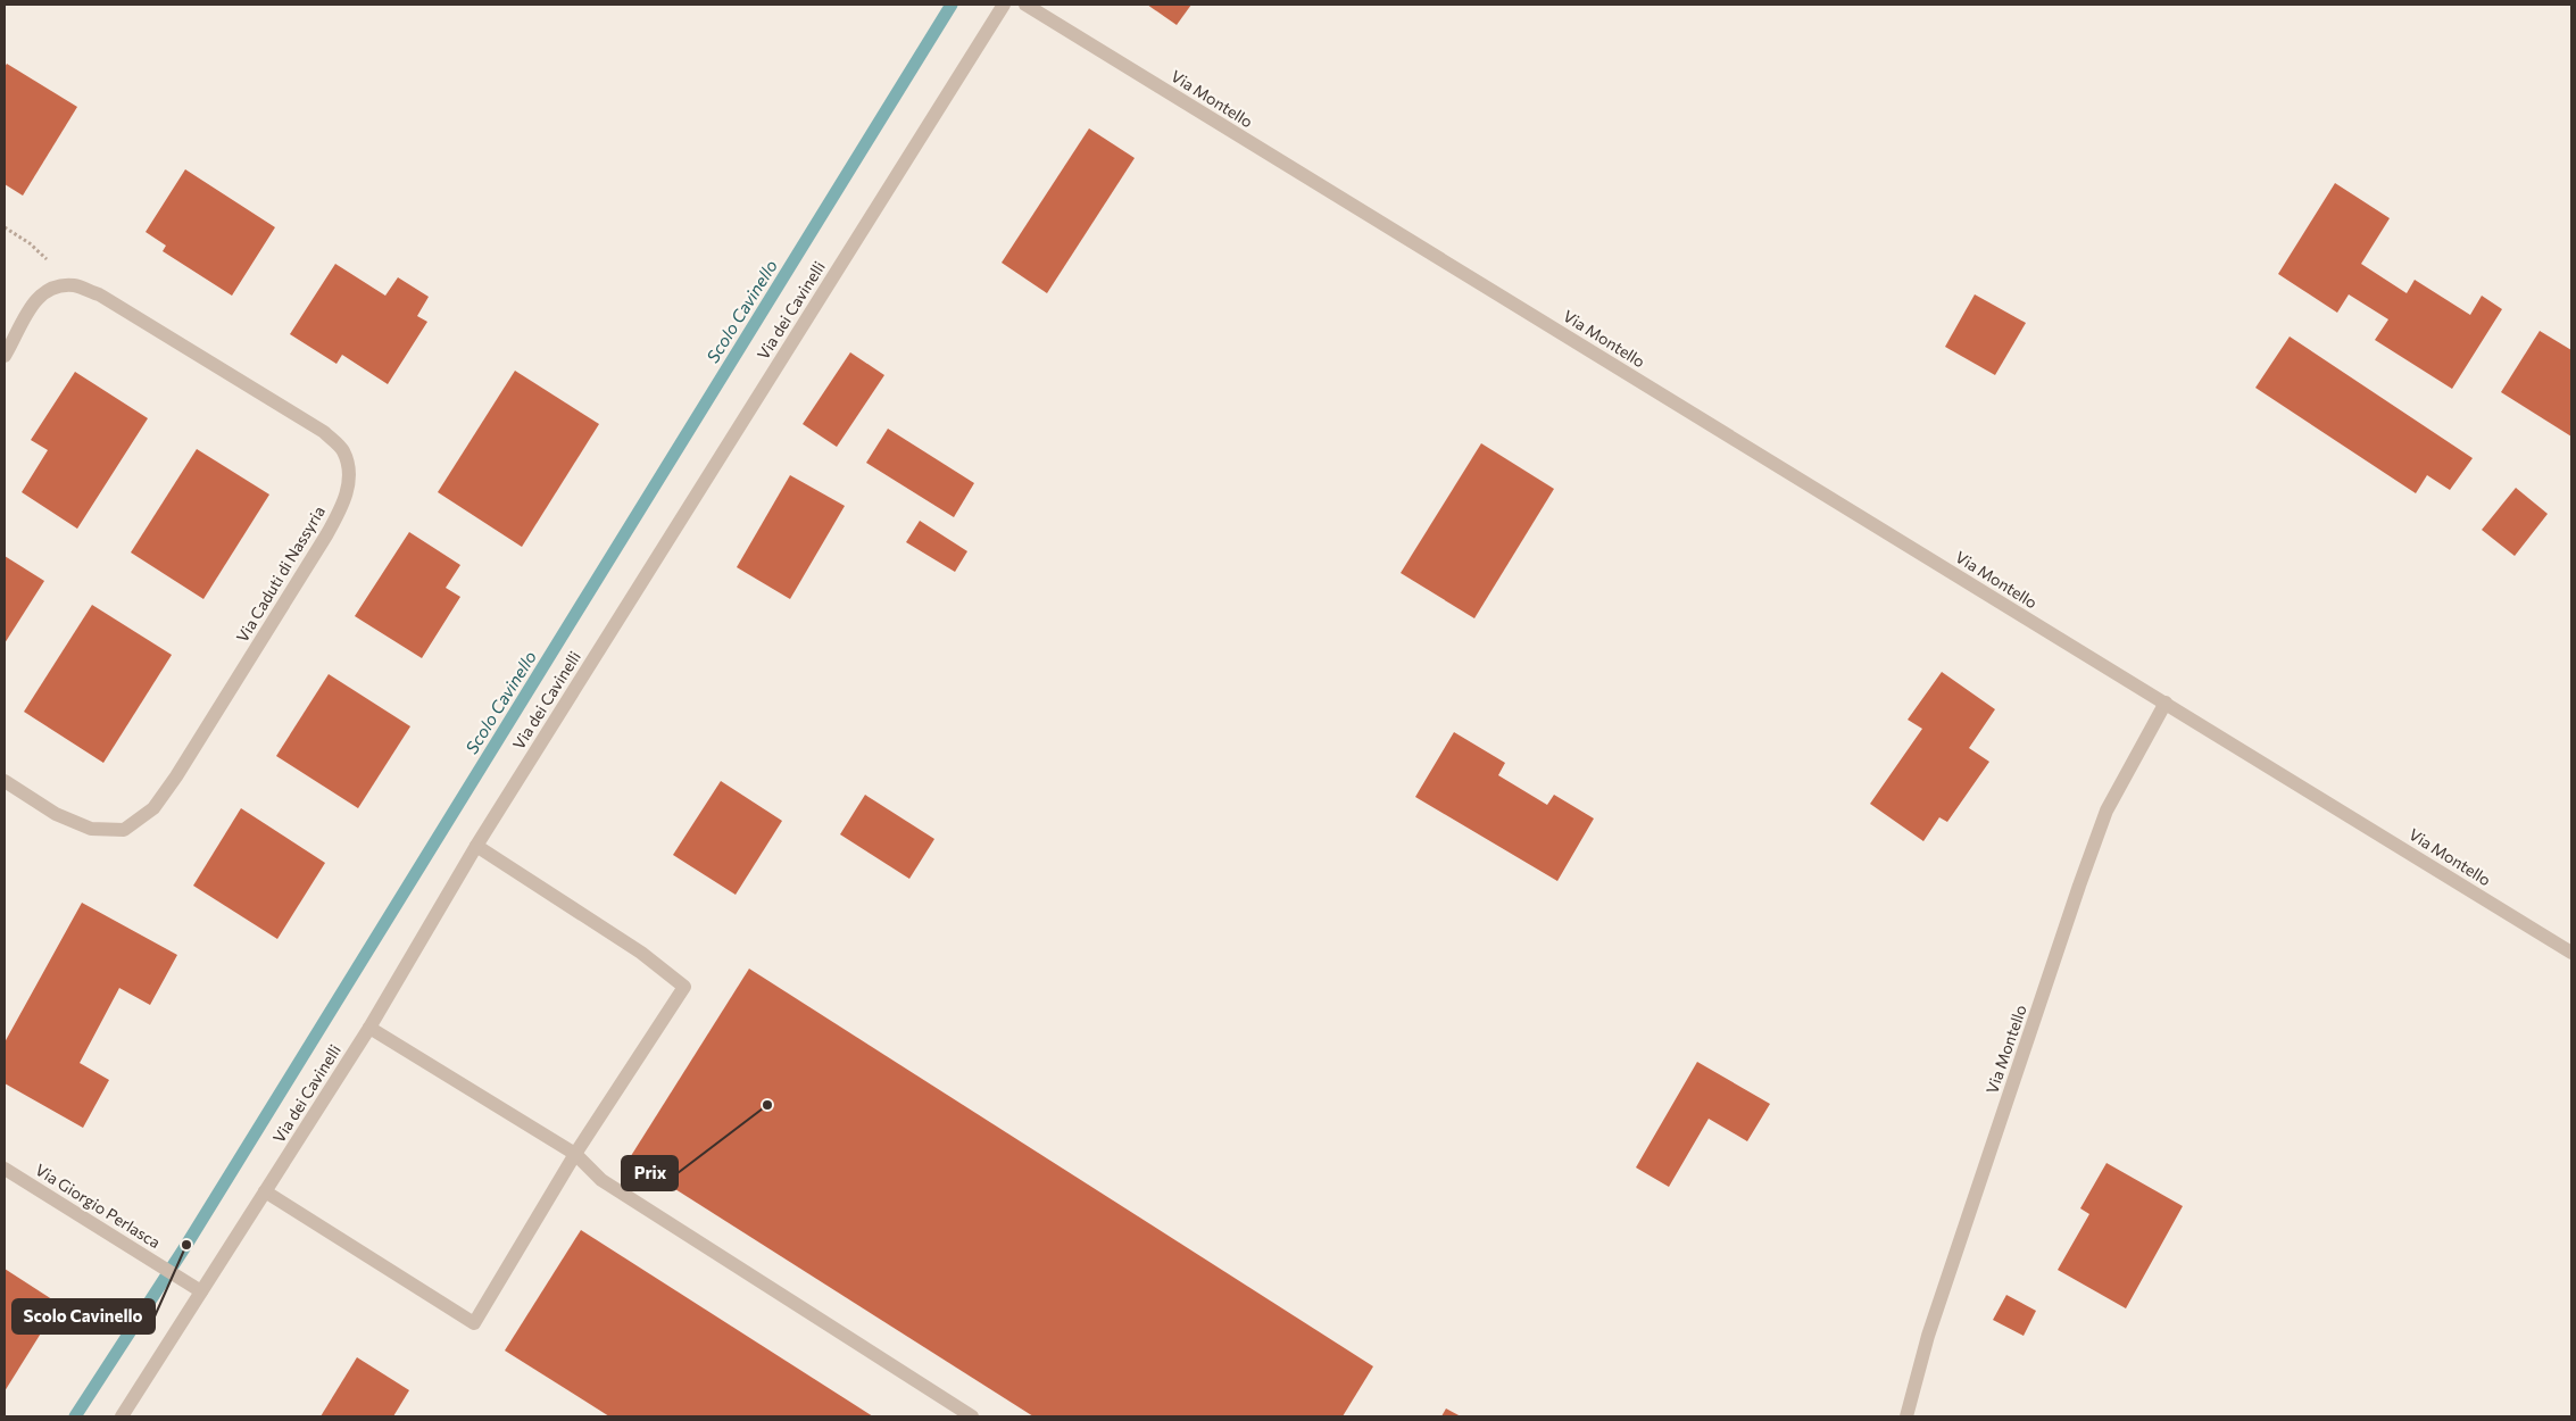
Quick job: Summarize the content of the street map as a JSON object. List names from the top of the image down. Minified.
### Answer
{"streets":{"street":["Via Montello","Via dei Cavinelli","Via Caduti di Nassyria","Via Giorgio Perlasca"]},"crossings":[["Via dei Cavinelli","Via Giorgio Perlasca"]],"water":["Scolo Cavinello"],"places":["Prix","Scolo Cavinello"]}
